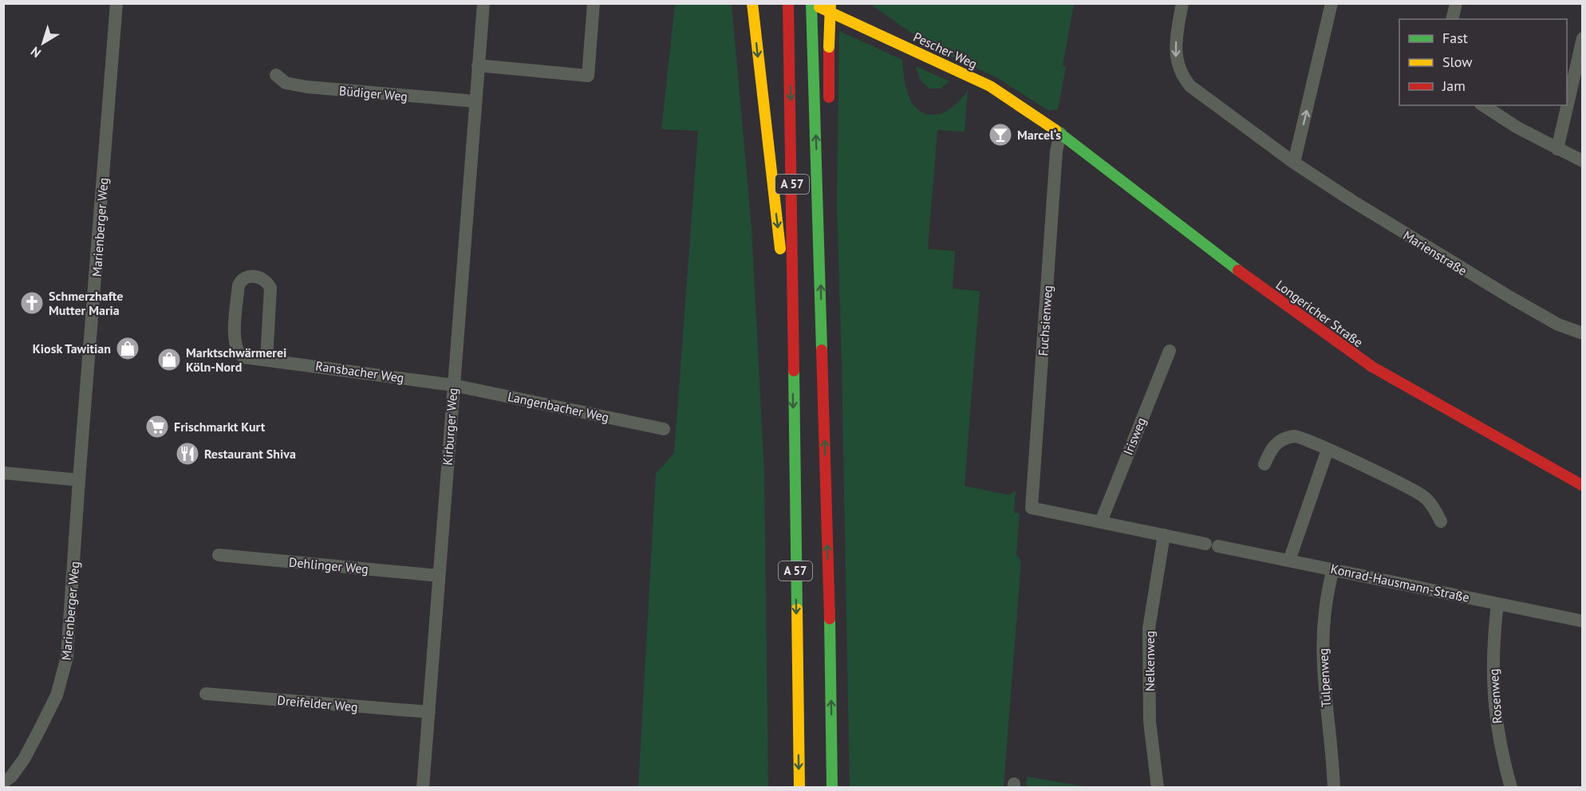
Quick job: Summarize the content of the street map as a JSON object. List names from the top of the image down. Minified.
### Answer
{"streets":{"main road":["Pescher Weg","A 57","Longericher Straße"],"street":["Büdiger Weg","Marienberger Weg","Marienstraße","Fuchsienweg","Ransbacher Weg","Langenbacher Weg","Kirburger Weg","Irisweg","Dehlinger Weg","Konrad-Hausmann-Straße","Nelkenweg","Tulpenweg","Rosenweg","Dreifelder Weg"]},"crossings":[["Pescher Weg","A 57"],["Pescher Weg","Longericher Straße"],["Pescher Weg","Fuchsienweg"],["Büdiger Weg","Kirburger Weg"],["Longericher Straße","Fuchsienweg"],["Fuchsienweg","Konrad-Hausmann-Straße"],["Ransbacher Weg","Langenbacher Weg"],["Ransbacher Weg","Kirburger Weg"],["Langenbacher Weg","Kirburger Weg"],["Kirburger Weg","Dehlinger Weg"],["Kirburger Weg","Dreifelder Weg"],["Irisweg","Konrad-Hausmann-Straße"],["Konrad-Hausmann-Straße","Nelkenweg"],["Konrad-Hausmann-Straße","Tulpenweg"],["Konrad-Hausmann-Straße","Rosenweg"]],"one_way":["Marienstraße"],"places":{"bar":["Marcel‘s"],"church":["Schmerzhafte Mutter Maria"],"shop":["Kiosk Tawitian","Marktschwärmerei Köln-Nord"],"supermarket":["Frischmarkt Kurt"],"restaurant":["Restaurant Shiva"]},"legend":["Fast","Slow","Jam"],"north":"bottom left"}
